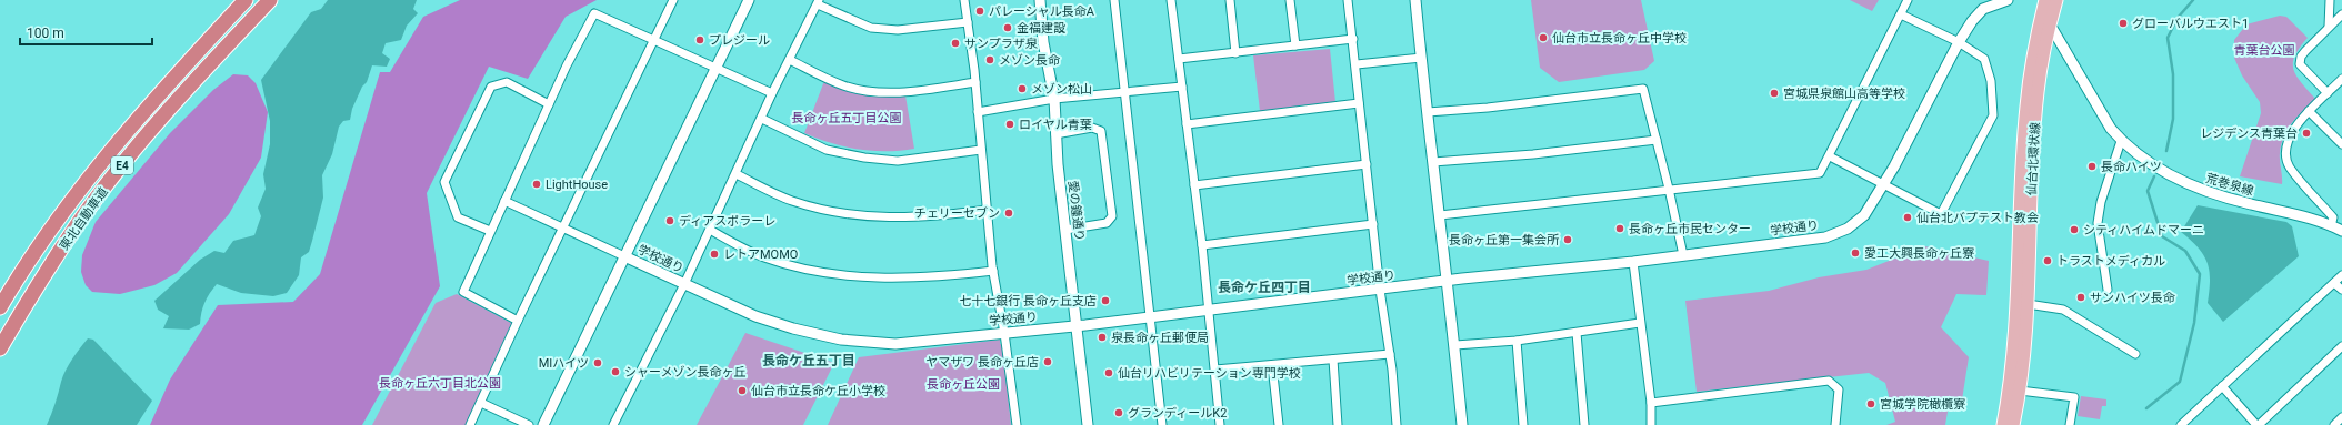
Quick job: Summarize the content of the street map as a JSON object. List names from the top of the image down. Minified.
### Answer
{"streets":{"highway":["E4","東北自動車道"],"main road":["仙台北環状線"],"street":["荒巻泉線","愛の鐘通り","学校通り"]},"crossings":[["仙台北環状線","荒巻泉線"],["愛の鐘通り","学校通り"]],"districts":["長命ケ丘四丁目","長命ケ丘五丁目"],"parks":["青葉台公園","長命ヶ丘五丁目公園","長命ヶ丘六丁目北公園","長命ヶ丘公園"],"places":["パレーシャル長命A","グローバルウエスト1","金福建設","仙台市立長命ヶ丘中学校","プレジール","サンプラザ泉","メゾン長命","メゾン松山","宮城県泉館山高等学校","ロイヤル青葉","レジデンス青葉台","長命ハイツ","LightHouse","チェリーセブン","仙台北バプテスト教会","ディアスポラーレ","長命ヶ丘市民センター","シティハイムドマーニ","長命ヶ丘第一集会所","愛工大興長命ヶ丘寮","レトアMOMO","トラストメディカル","サンハイツ長命","七十七銀行 長命ヶ丘支店","泉長命ヶ丘郵便局","ヤマザワ 長命ヶ丘店","MIハイツ","シャーメゾン長命ヶ丘","仙台リハビリテーション専門学校","仙台市立長命ケ丘小学校","宮城学院橄欖寮","グランディールK2"],"scale_bar":"100 m"}
